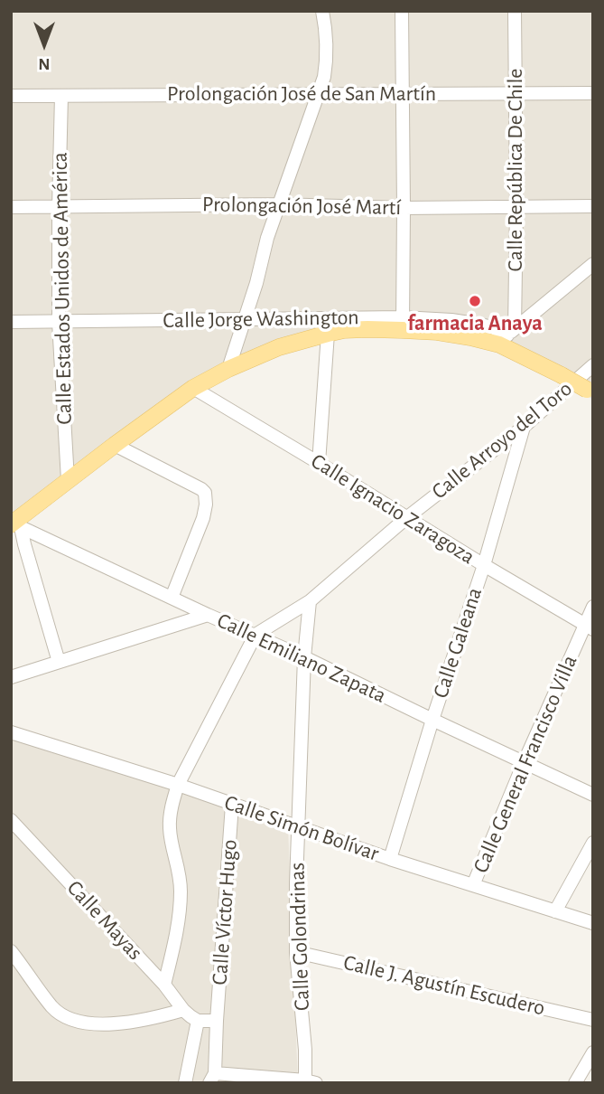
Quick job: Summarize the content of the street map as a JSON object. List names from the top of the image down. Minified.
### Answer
{"streets":{"street":["Prolongación José de San Martín","Calle República De Chile","Prolongación José Martí","Calle Estados Unidos de América","Calle Jorge Washington","Calle Arroyo del Toro","Calle Ignacio Zaragoza","Calle Galeana","Calle Emiliano Zapata","Calle General Francisco Villa","Calle Simón Bolívar","Calle Víctor Hugo","Calle Mayas","Calle Golondrinas","Calle J. Agustín Escudero"]},"crossings":[["Prolongación José de San Martín","Calle República De Chile"],["Prolongación José de San Martín","Calle Estados Unidos de América"],["Calle República De Chile","Prolongación José Martí"],["Prolongación José Martí","Calle Estados Unidos de América"],["Calle Estados Unidos de América","Calle Jorge Washington"],["Calle Arroyo del Toro","Calle Ignacio Zaragoza"],["Calle Arroyo del Toro","Calle Galeana"],["Calle Arroyo del Toro","Calle Emiliano Zapata"],["Calle Arroyo del Toro","Calle Golondrinas"],["Calle Ignacio Zaragoza","Calle Galeana"],["Calle Ignacio Zaragoza","Calle General Francisco Villa"],["Calle Galeana","Calle Emiliano Zapata"],["Calle Galeana","Calle Simón Bolívar"],["Calle Emiliano Zapata","Calle General Francisco Villa"],["Calle Emiliano Zapata","Calle Golondrinas"],["Calle General Francisco Villa","Calle Simón Bolívar"],["Calle Simón Bolívar","Calle Víctor Hugo"],["Calle Simón Bolívar","Calle Golondrinas"],["Calle Golondrinas","Calle J. Agustín Escudero"]],"places":["farmacia Anaya"],"north":"bottom"}
